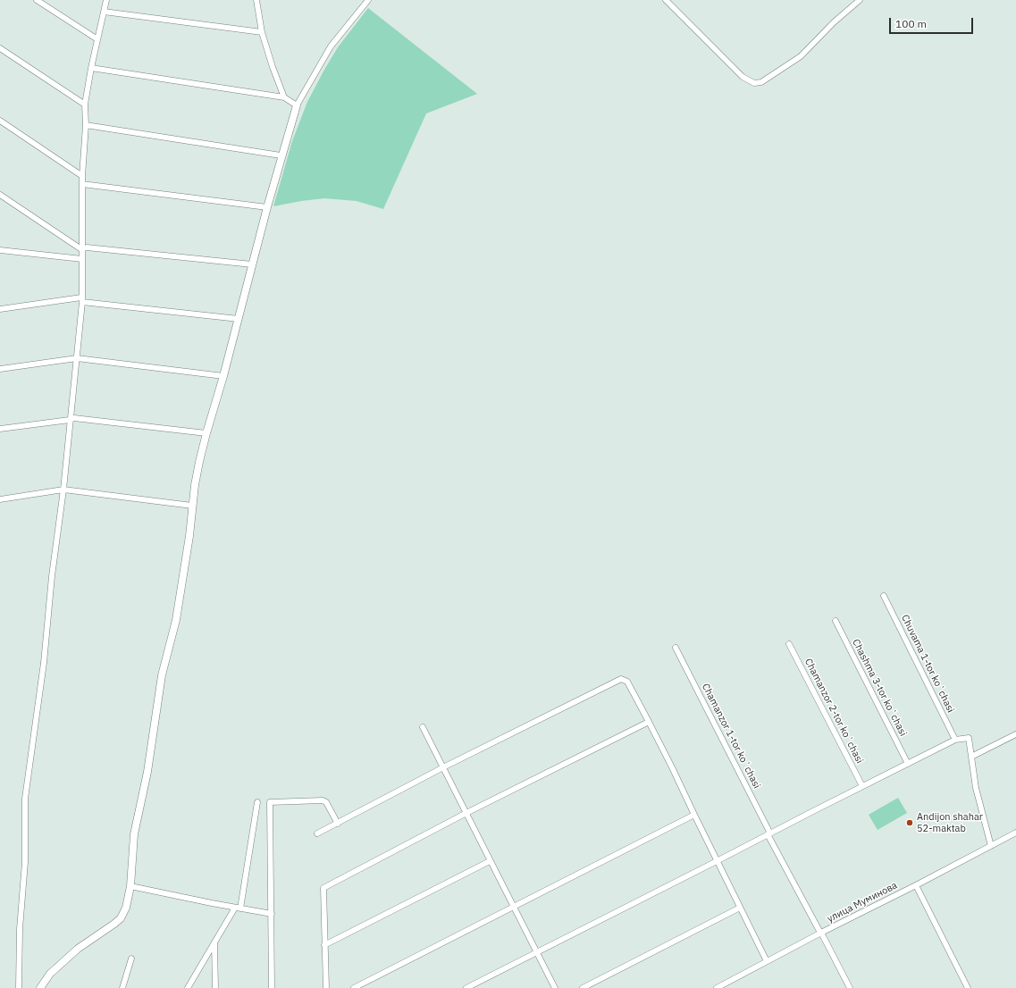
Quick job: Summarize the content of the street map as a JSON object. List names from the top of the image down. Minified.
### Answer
{"streets":{"street":["Chuvama 1-tor koʻchasi","Chashma 3-tor koʻchasi","Chamanzor 2-tor koʻchasi","Chamanzor 1-tor koʻchasi","улица Муминова"]},"crossings":[["Chamanzor 1-tor koʻchasi","улица Муминова"]],"places":["Andijon shahar 52-maktab"],"scale_bar":"100 m"}
